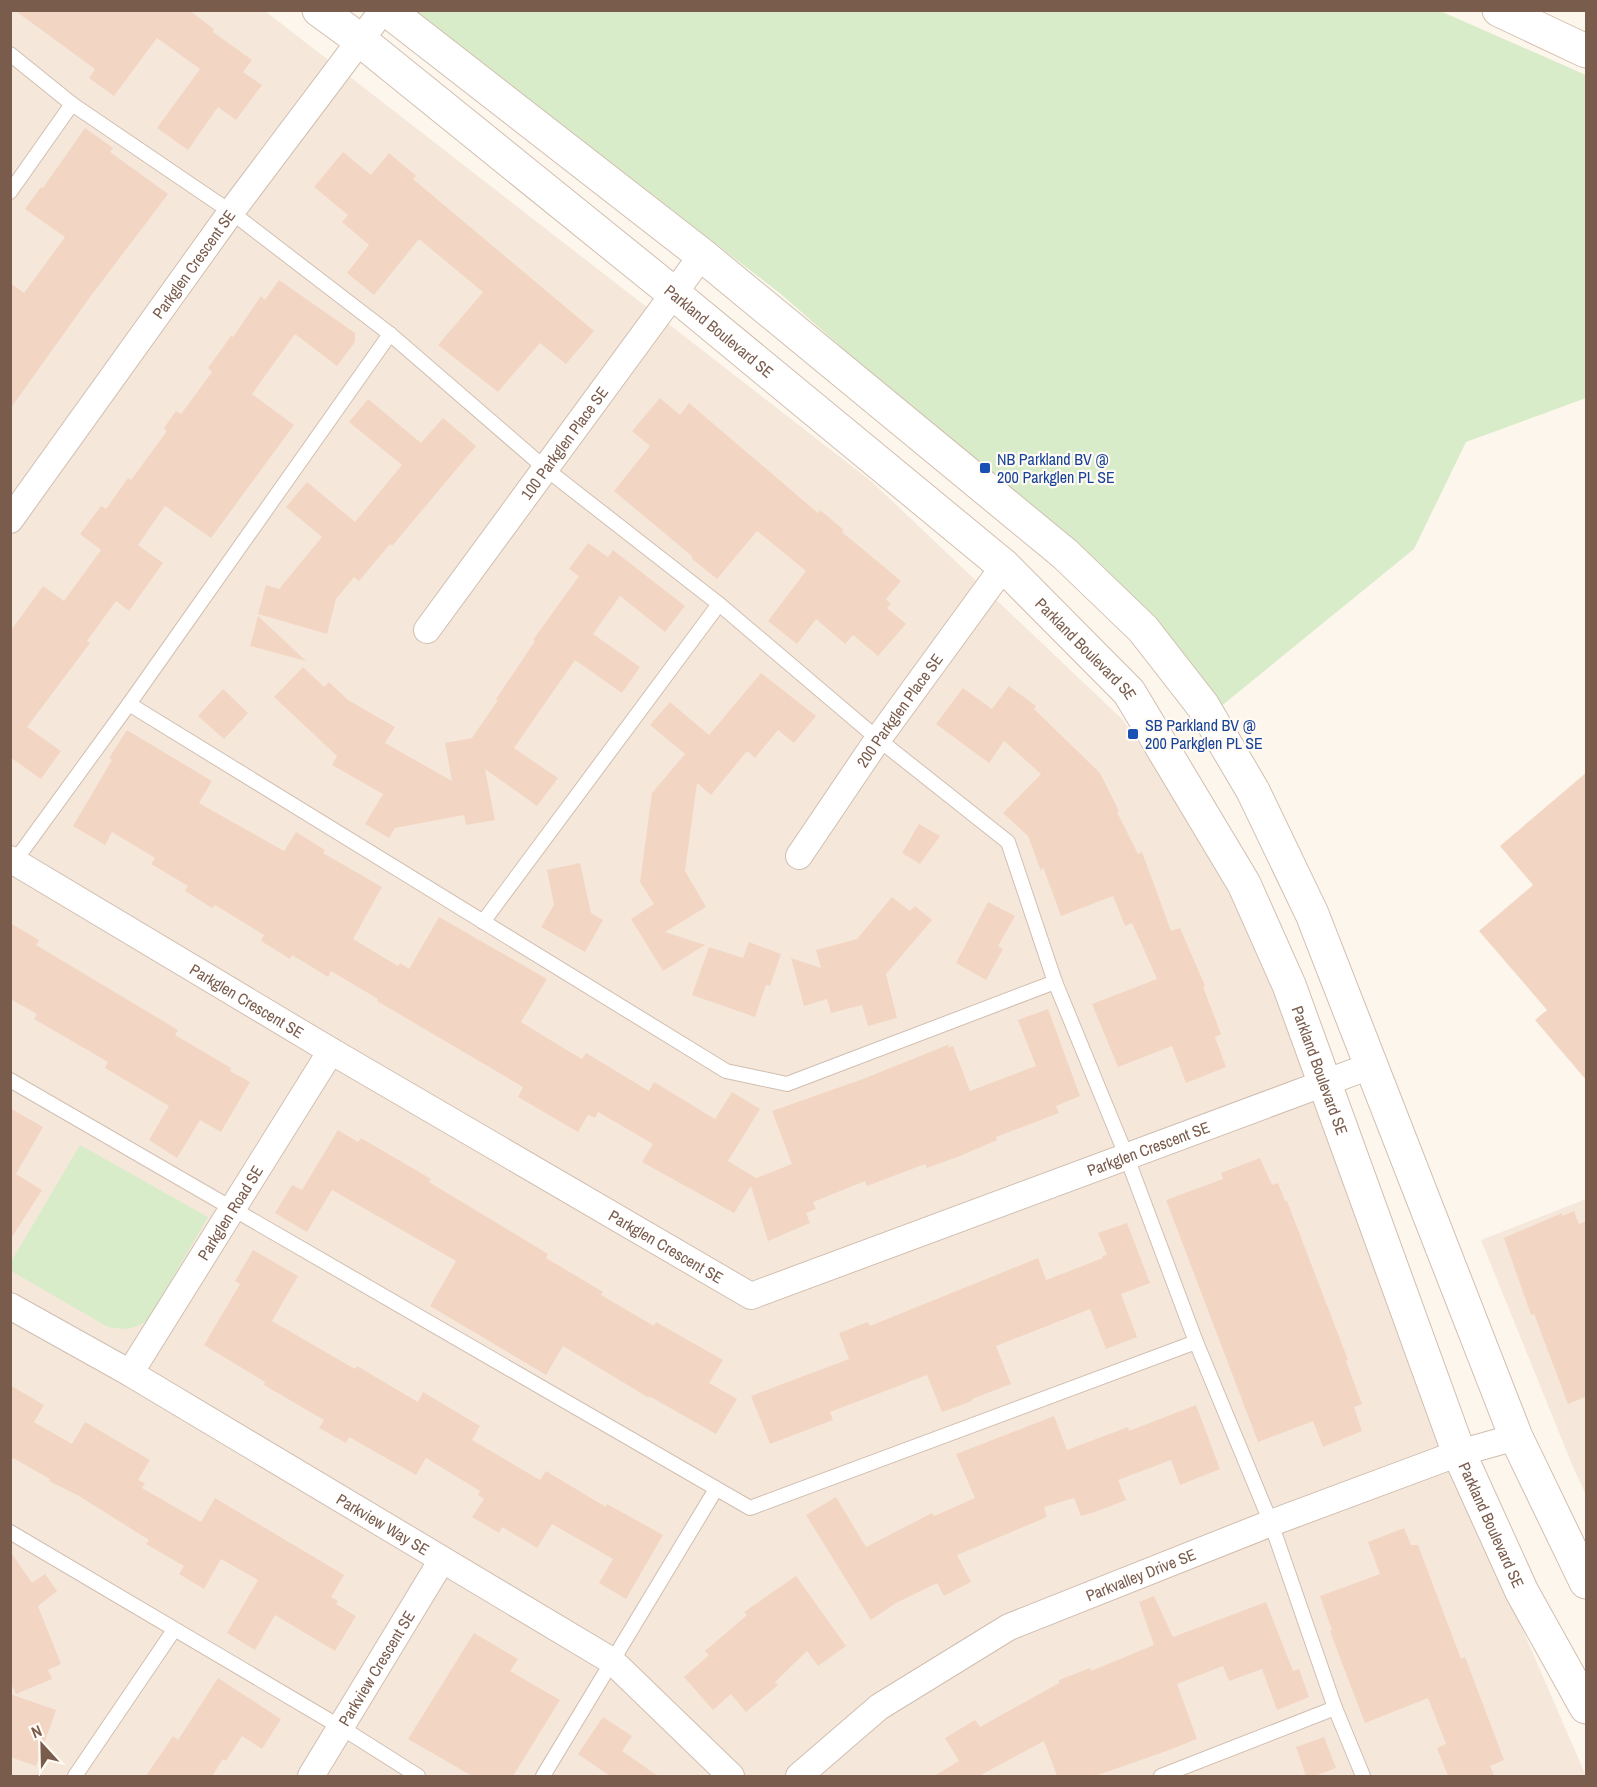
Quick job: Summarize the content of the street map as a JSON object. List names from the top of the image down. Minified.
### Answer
{"streets":{"street":["Parkglen Crescent SE","Parkland Boulevard SE","100 Parkglen Place SE","200 Parkglen Place SE","Parkglen Road SE","Parkview Way SE","Parkvalley Drive SE","Parkview Crescent SE"]},"crossings":[["Parkglen Crescent SE","Parkland Boulevard SE"],["Parkglen Crescent SE","Parkglen Road SE"],["Parkland Boulevard SE","100 Parkglen Place SE"],["Parkland Boulevard SE","200 Parkglen Place SE"],["Parkland Boulevard SE","Parkvalley Drive SE"],["Parkglen Road SE","Parkview Way SE"],["Parkview Way SE","Parkview Crescent SE"]],"places":{"transit":["NB Parkland BV @ 200 Parkglen PL SE","SB Parkland BV @ 200 Parkglen PL SE"]},"north":"top"}
